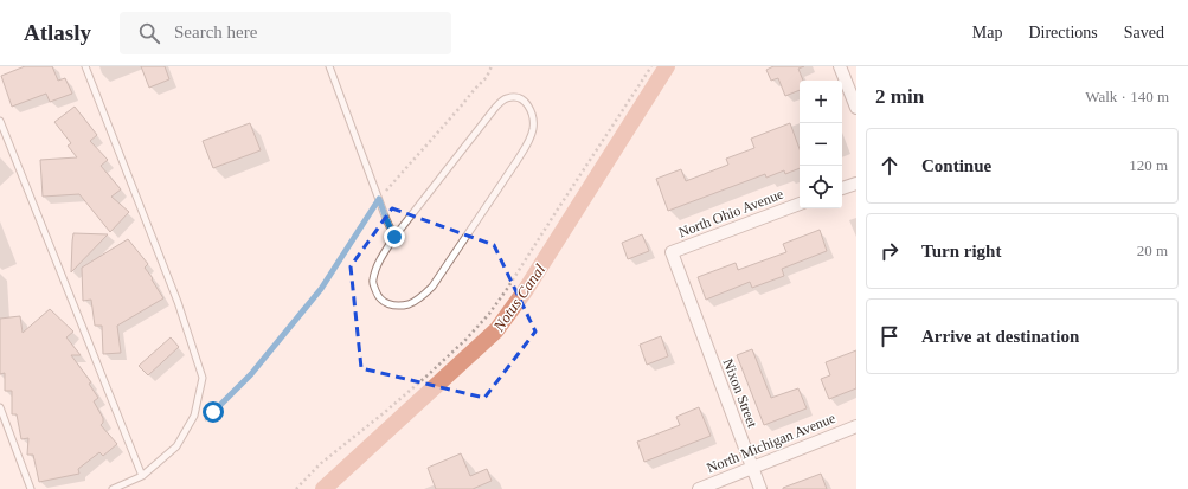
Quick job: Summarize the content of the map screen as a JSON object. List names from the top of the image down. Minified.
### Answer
{"streets":{"street":["North Ohio Avenue","Nixon Street","North Michigan Avenue"]},"crossings":[["North Ohio Avenue","Nixon Street"],["Nixon Street","North Michigan Avenue"]],"water":["Notus Canal"],"page":{"header":"Atlasly","search":"Search here","nav":["Map","Directions","Saved"],"heading":["2 min","Walk · 140 m"],"map_buttons":["+","−"],"list":[["Continue","120 m"],["Turn right","20 m"],"Arrive at destination"]}}
